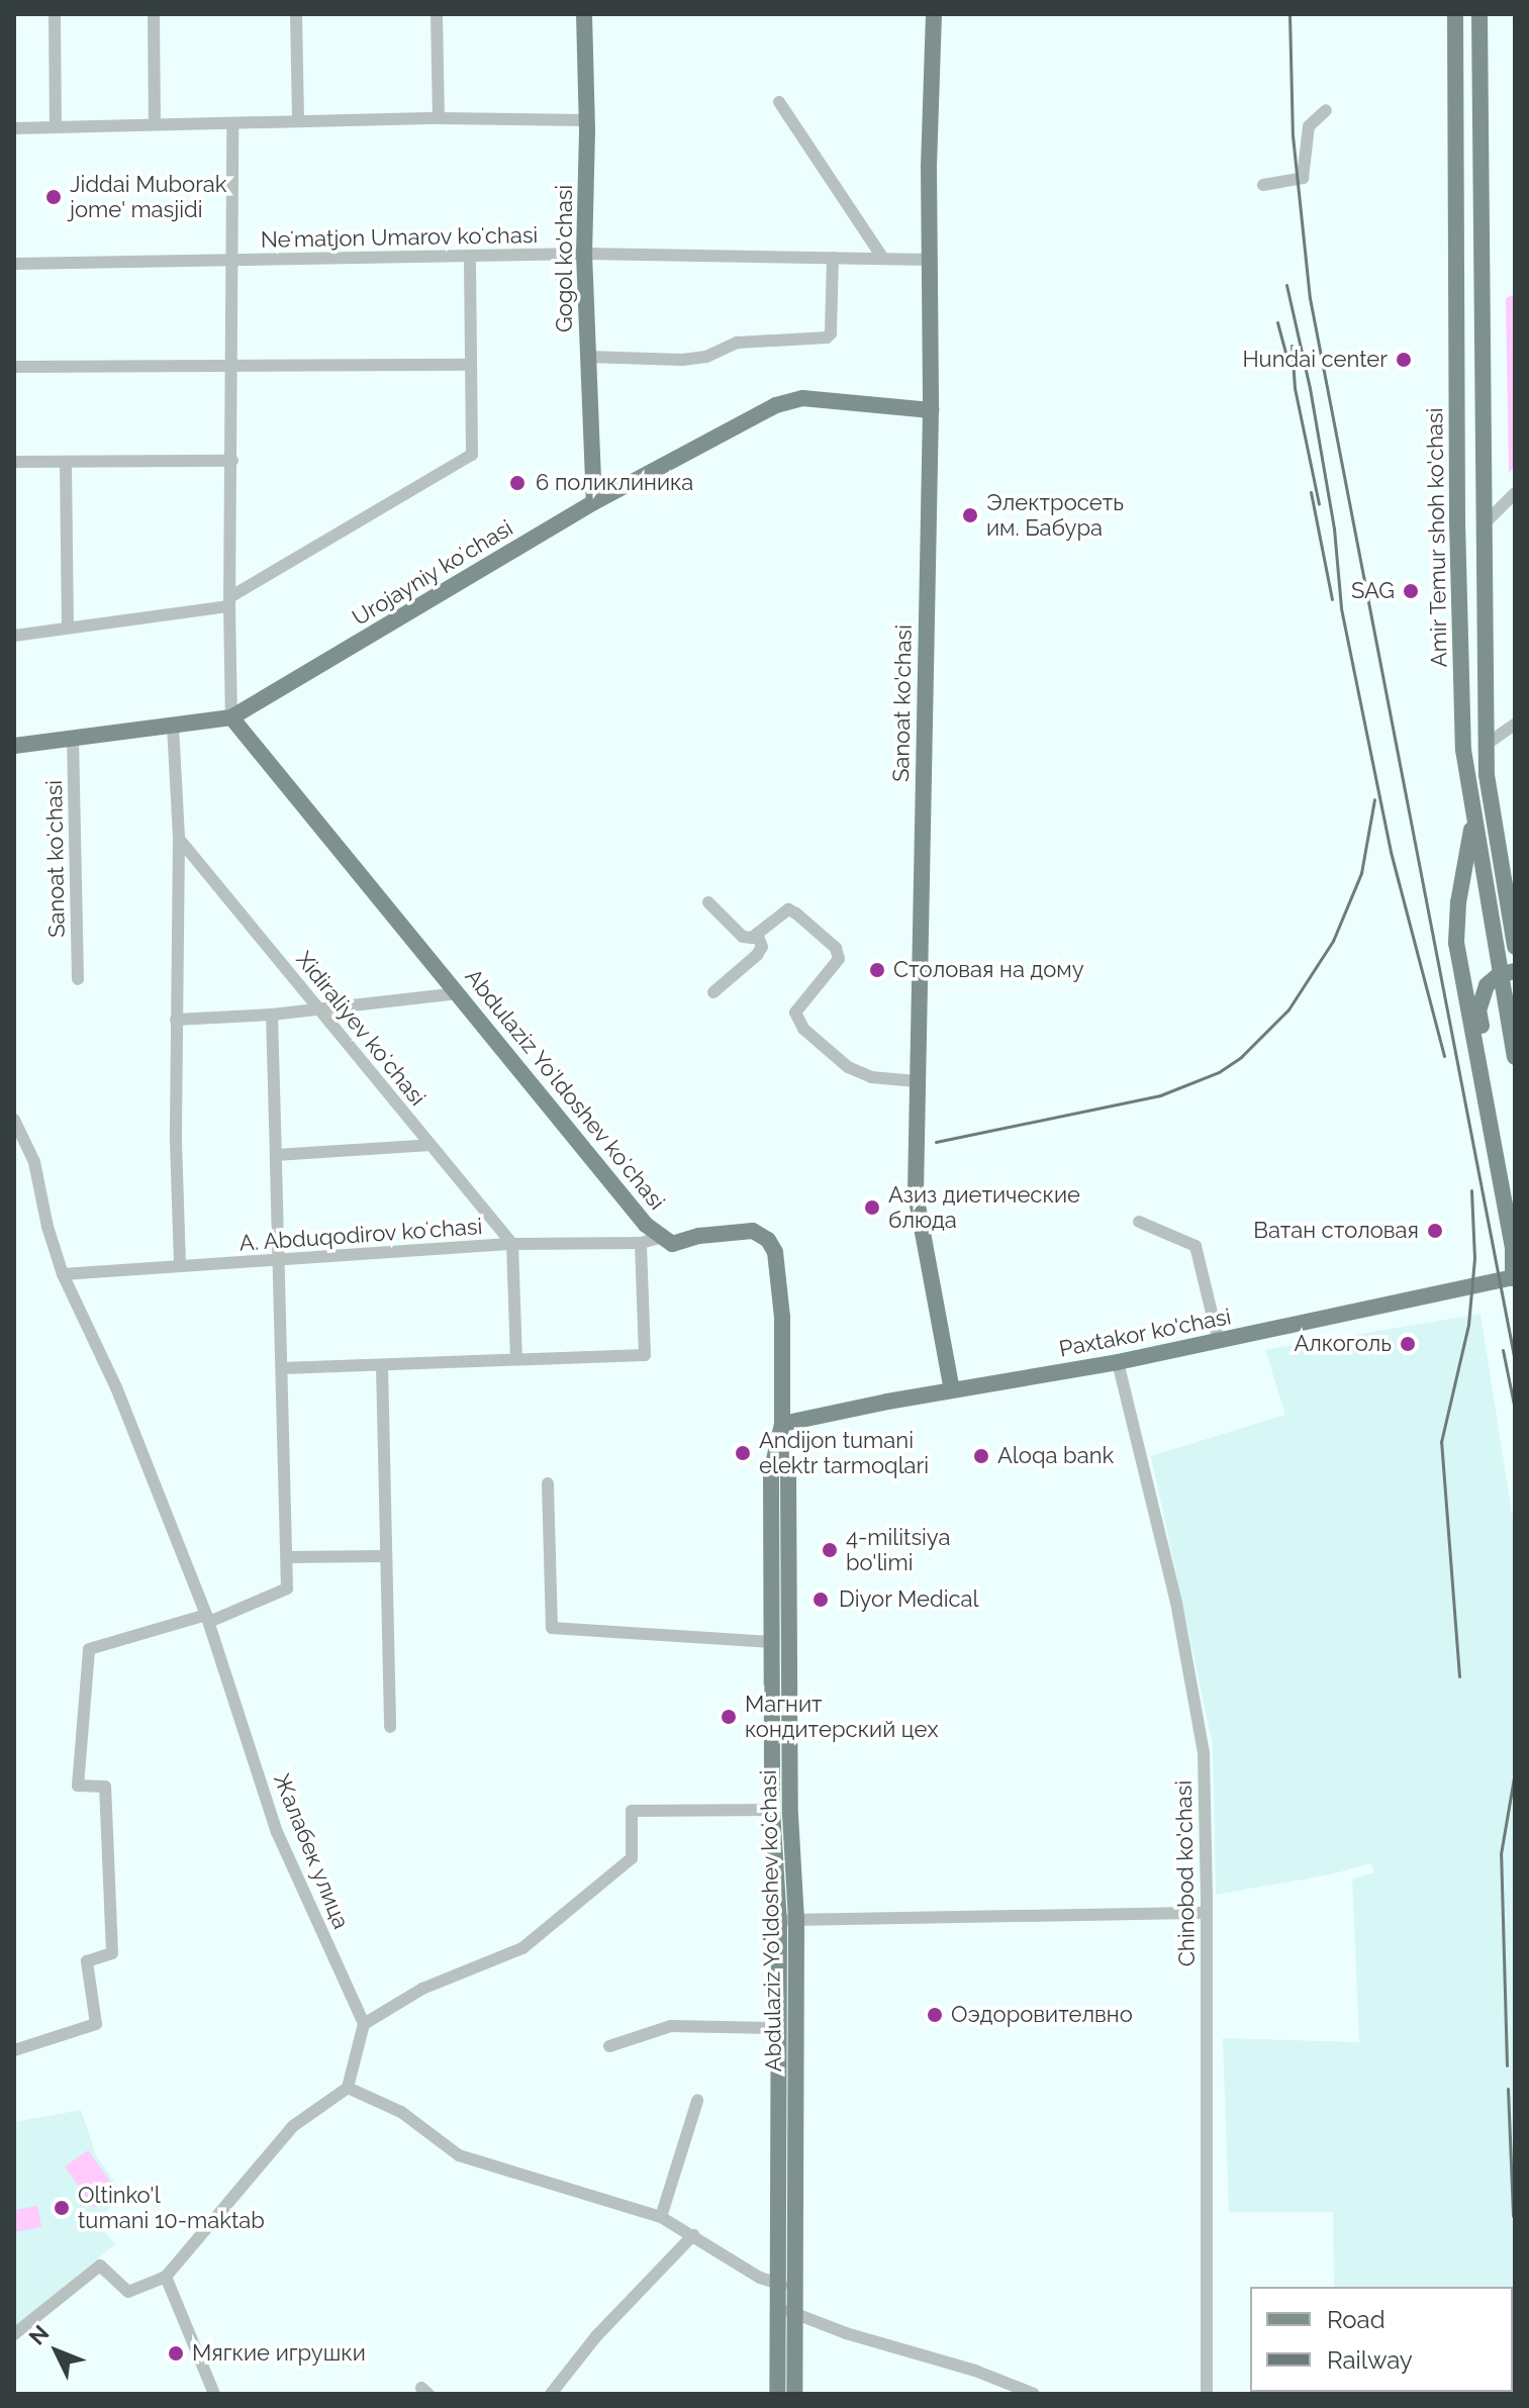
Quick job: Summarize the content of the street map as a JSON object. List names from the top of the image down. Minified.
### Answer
{"streets":{"main road":["Gogol ko'chasi","Amir Temur shoh ko'chasi","Urоjayniy koʻchasi","Sanoat ko'chasi","Abdulaziz Yoʻldoshev koʻchasi","Paxtakor ko'chasi"],"street":["Neʻmatjon Umarov koʻchasi","Sanoat koʻchasi","Xidiraliyev koʻchasi","A. Abduqodirov koʻchasi","Жалабек улица","Chinobod ko'chasi"]},"crossings":[["Neʻmatjon Umarov koʻchasi","Gogol ko'chasi"],["Neʻmatjon Umarov koʻchasi","Sanoat ko'chasi"],["Gogol ko'chasi","Urоjayniy koʻchasi"],["Urоjayniy koʻchasi","Sanoat ko'chasi"],["Urоjayniy koʻchasi","Abdulaziz Yoʻldoshev koʻchasi"],["Sanoat ko'chasi","Paxtakor ko'chasi"],["Xidiraliyev koʻchasi","A. Abduqodirov koʻchasi"],["Abdulaziz Yoʻldoshev koʻchasi","A. Abduqodirov koʻchasi"],["Abdulaziz Yoʻldoshev koʻchasi","Paxtakor ko'chasi"],["A. Abduqodirov koʻchasi","Жалабек улица"],["Paxtakor ko'chasi","Chinobod ko'chasi"]],"places":["Jiddai Muborak jome' masjidi","Hundai center","6 поликлиника","Электросеть им. Бабура","SAG","Столовая на дому","Азиз диетические блюда","Ватан столовая","Алкоголь","Andijon tumani elektr tarmoqlari","Aloqa bank","4-militsiya bo'limi","Diyor Medical","Магнит кондитерский цех","Оэдоровителвно","Oltinko'l tumani 10-maktab","Мягкие игрушки"],"legend":["Road","Railway"],"north":"top left"}
